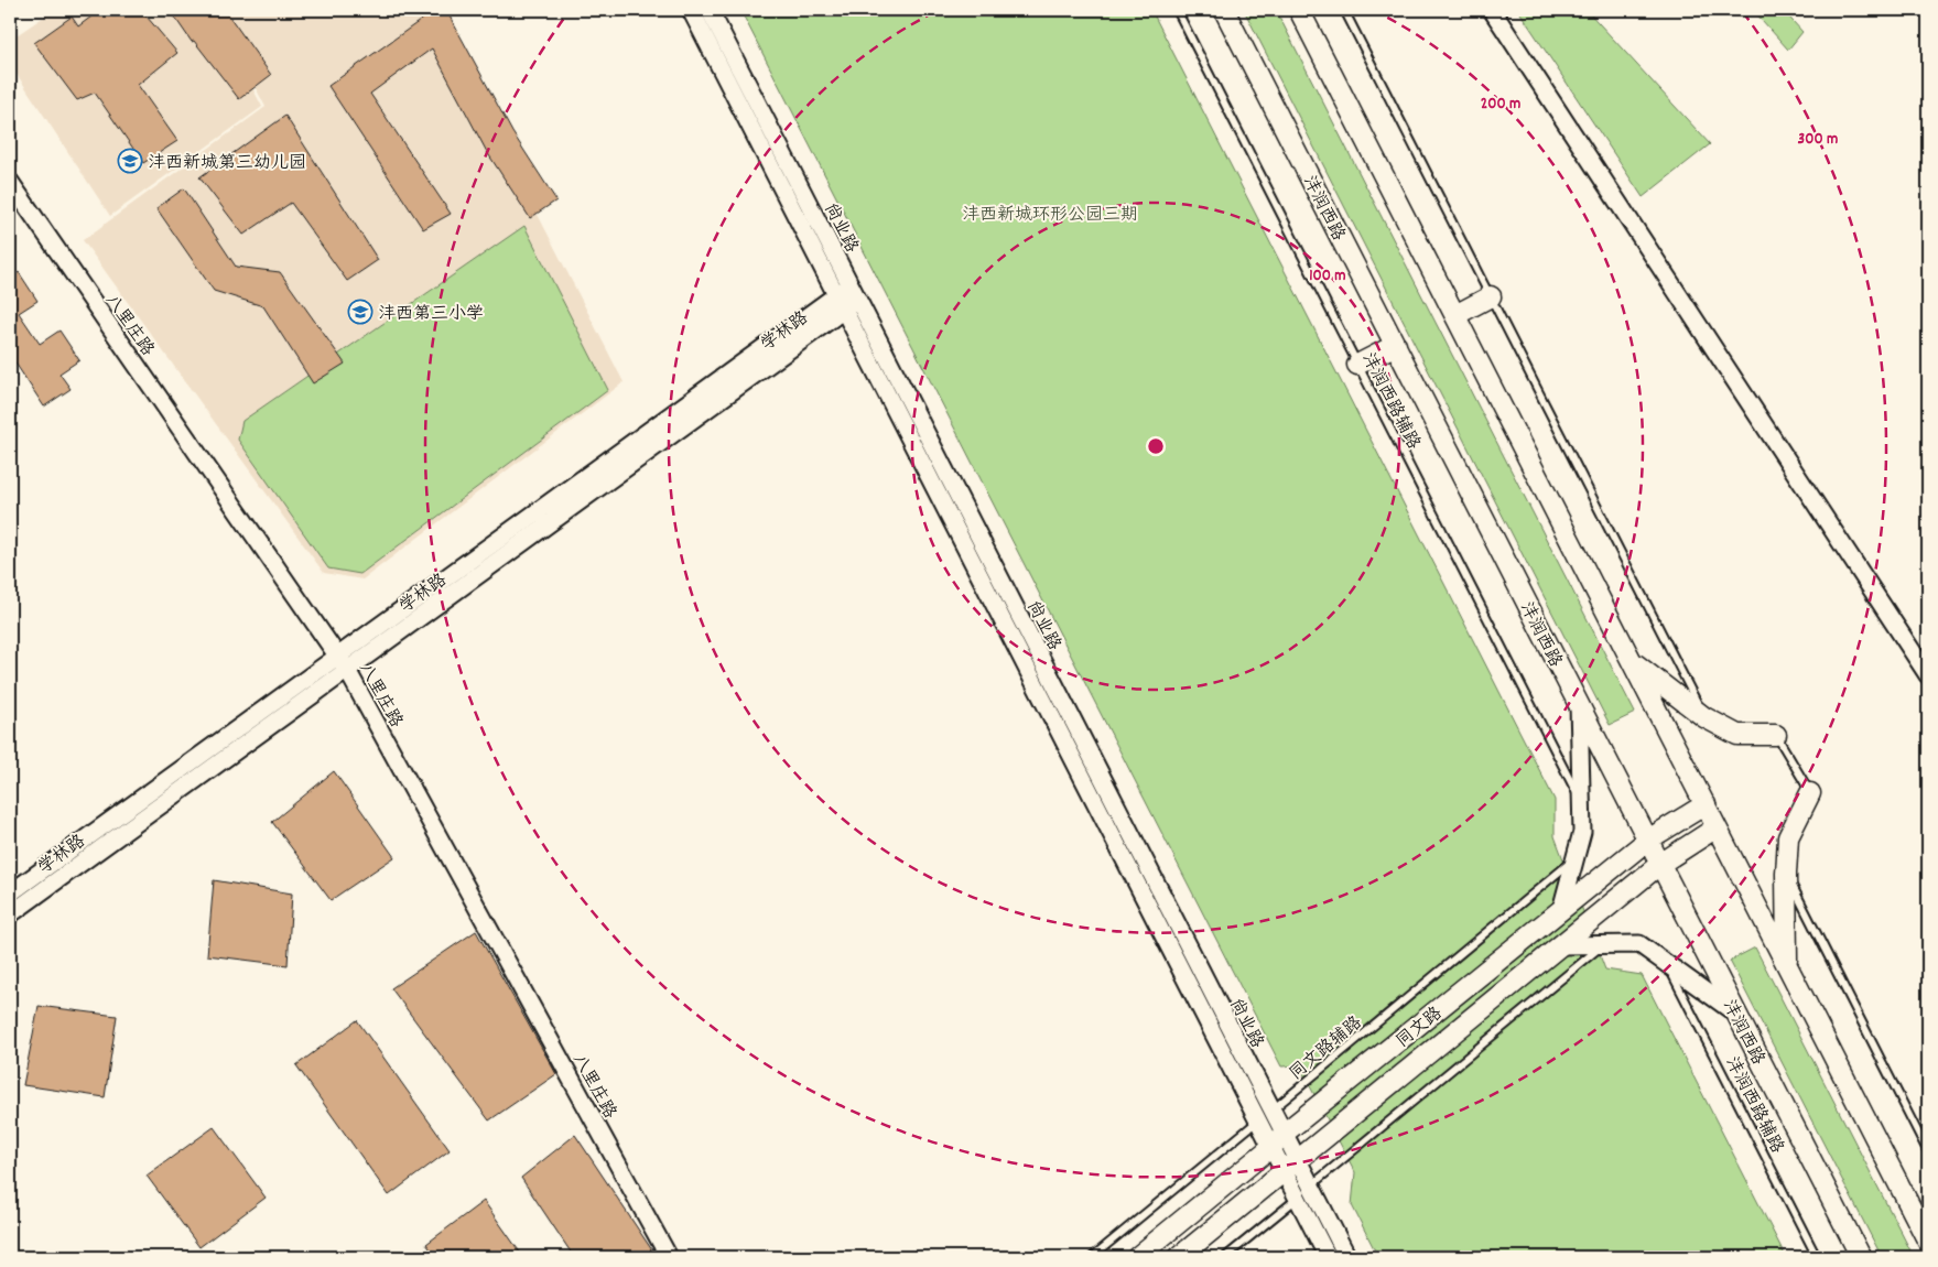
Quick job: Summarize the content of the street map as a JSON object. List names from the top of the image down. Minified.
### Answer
{"streets":{"main road":["沣润西路","同文路"],"street":["尚业路","八里庄路","学林路"],"lane":["沣润西路辅路","同文路辅路"]},"crossings":[["沣润西路","同文路"],["尚业路","学林路"],["尚业路","同文路"],["尚业路","同文路辅路"],["八里庄路","学林路"]],"parks":["沣西新城环形公园三期"],"places":{"school or university":["沣西新城第三幼儿园","沣西第三小学"]},"rings":["200 m","300 m","100 m"]}
